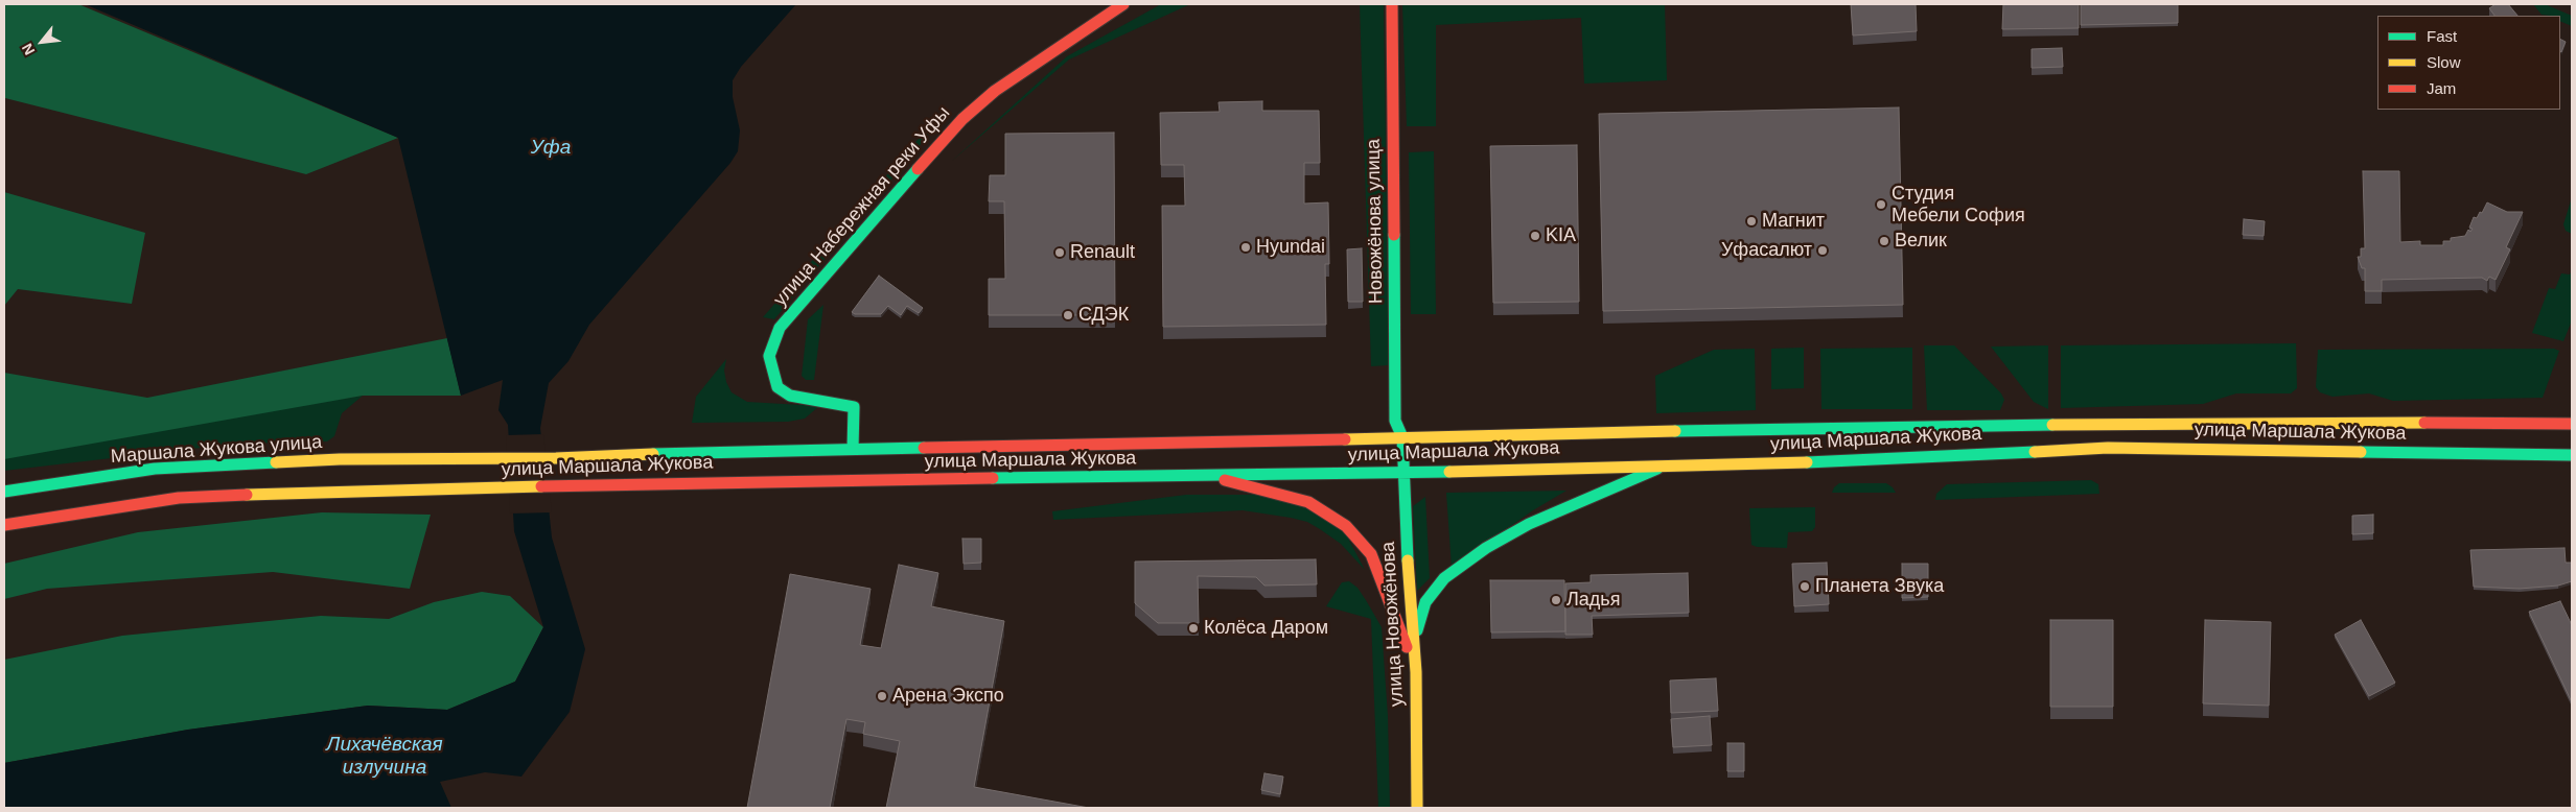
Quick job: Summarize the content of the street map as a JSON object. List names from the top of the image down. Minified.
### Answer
{"streets":{"main road":["улица Набережная реки Уфы","Новожёнова улица","улица Маршала Жукова","Маршала Жукова улица","улица Новожёнова"]},"crossings":[["улица Набережная реки Уфы","улица Маршала Жукова"],["Новожёнова улица","улица Маршала Жукова"],["Новожёнова улица","улица Новожёнова"],["улица Маршала Жукова","Маршала Жукова улица"],["улица Маршала Жукова","улица Новожёнова"]],"water":["Уфа","Лихачёвская излучина"],"places":["Студия Мебели София","Магнит","KIA","Велик","Hyundai","Уфасалют","Renault","СДЭК","Планета Звука","Ладья","Колёса Даром","Арена Экспо"],"legend":["Fast","Slow","Jam"],"north":"bottom left"}
